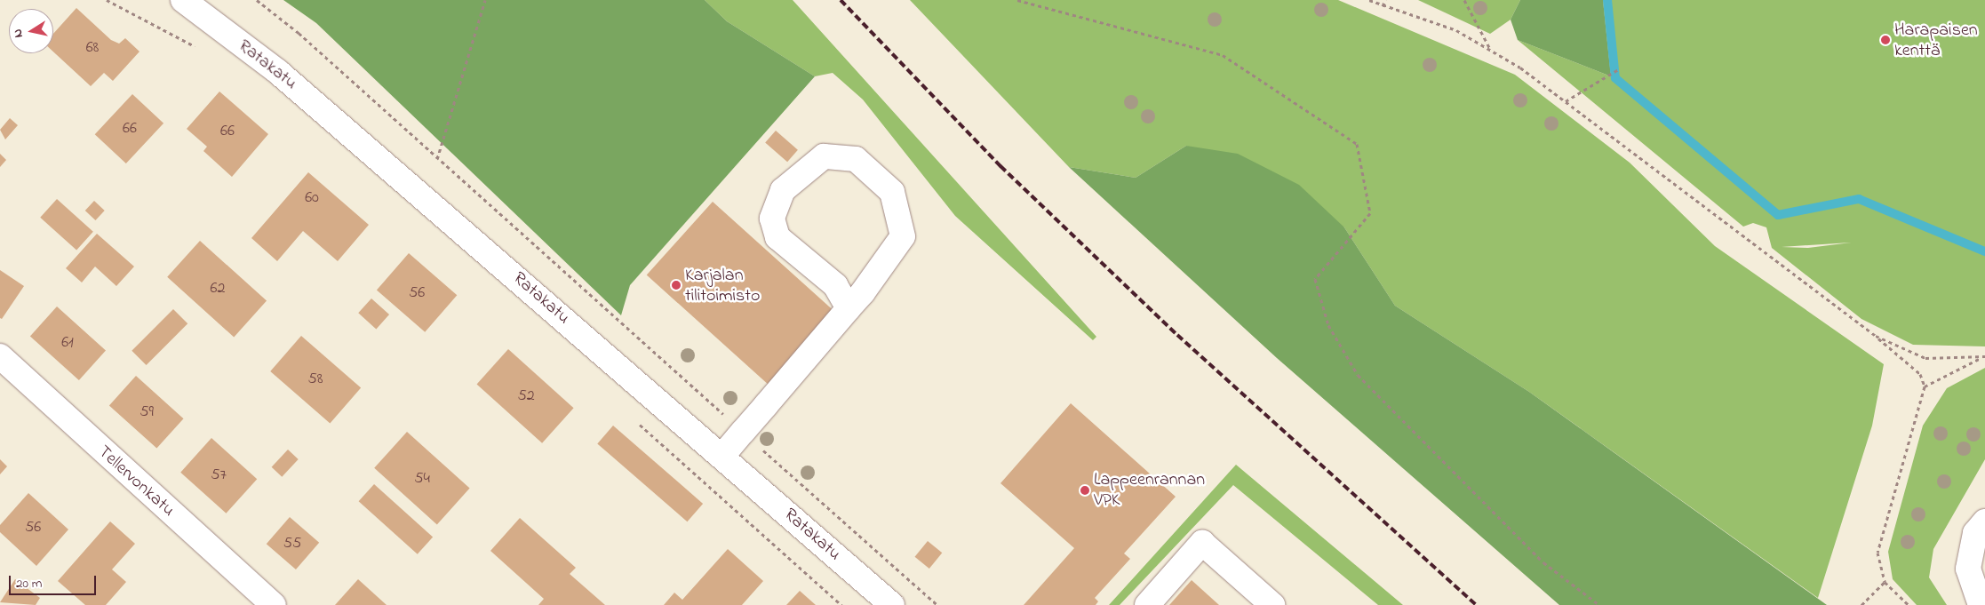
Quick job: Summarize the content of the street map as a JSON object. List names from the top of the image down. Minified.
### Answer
{"streets":{"main road":["Ratakatu","Tellervonkatu"]},"places":["Harapaisen kenttä","Karjalan tilitoimisto","Lappeenrannan VPK"],"house_numbers":["68","66","66","60","62","56","61","58","52","59","57","54","56","55"],"scale_bar":"20 m","north":"left"}
